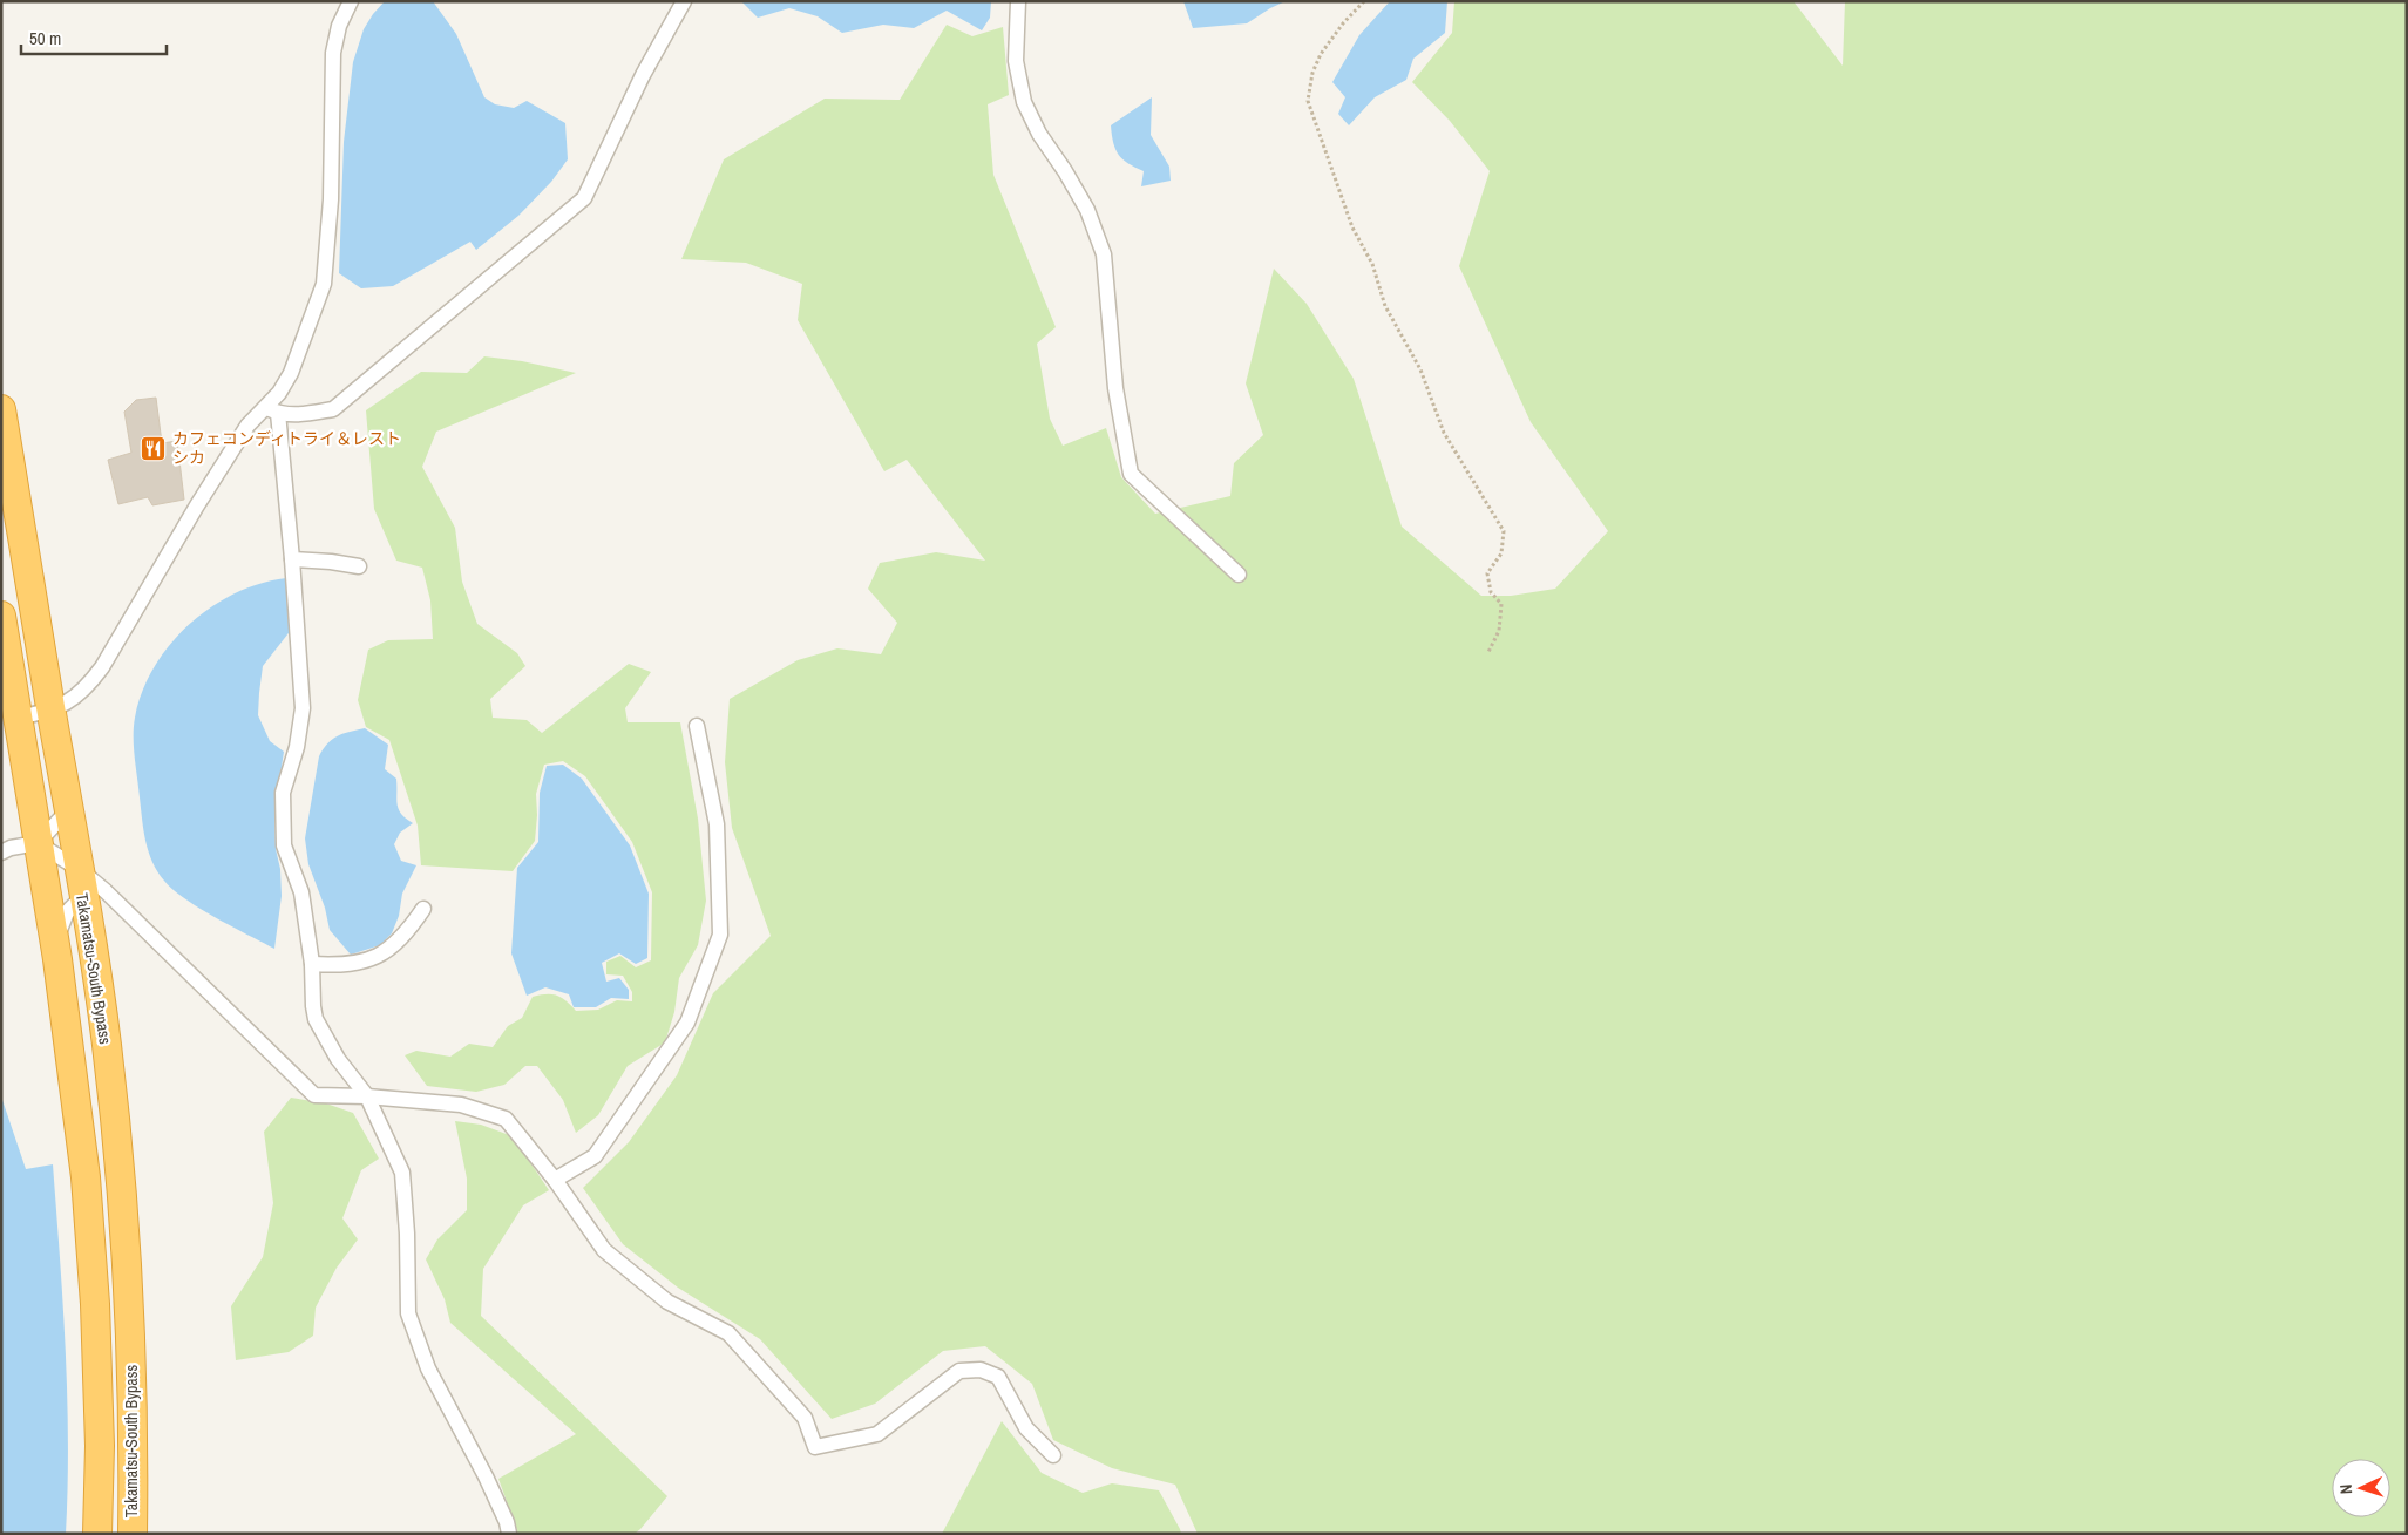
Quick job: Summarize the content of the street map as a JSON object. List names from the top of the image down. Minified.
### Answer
{"streets":{"highway":["Takamatsu-South Bypass"]},"places":{"restaurant":["カフェコンディトライ＆レスト シカ"]},"scale_bar":"50 m","north":"left"}
